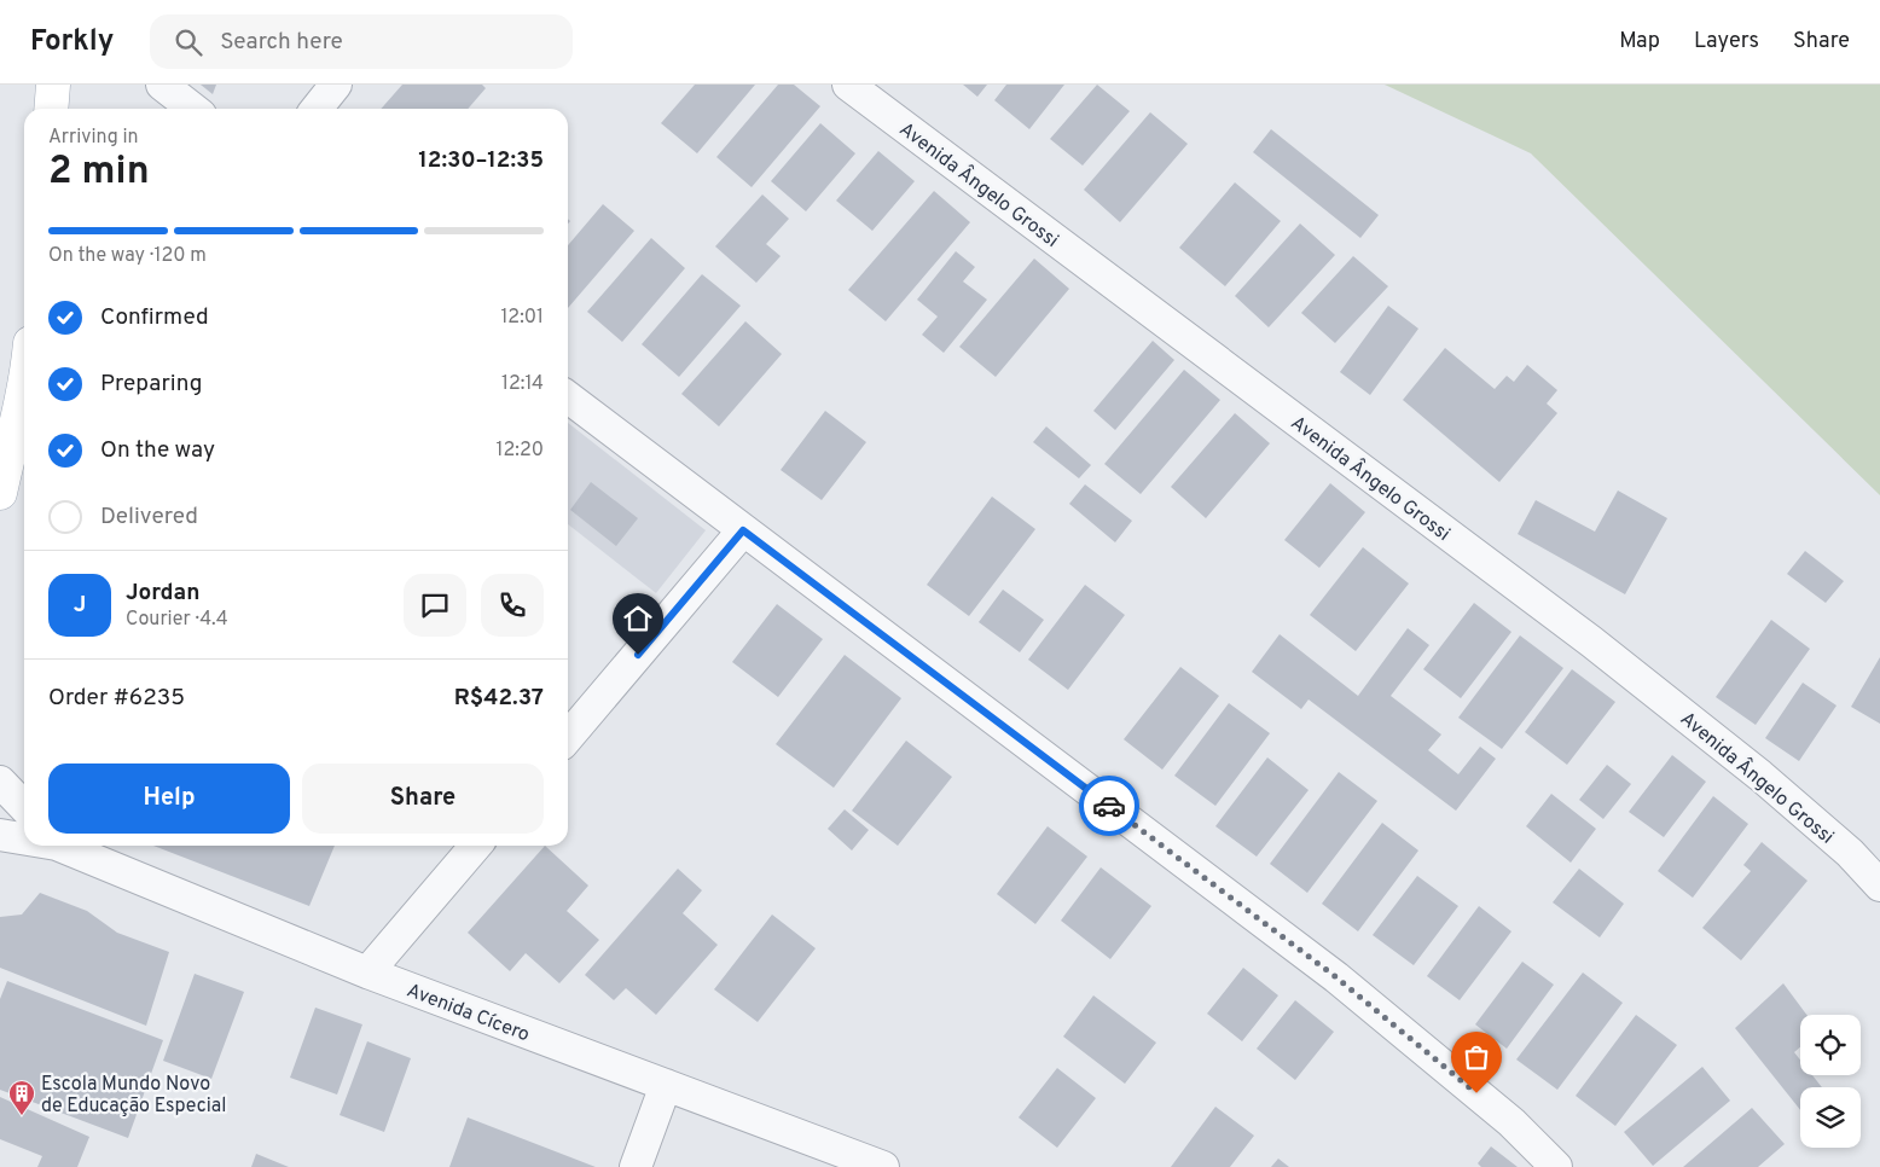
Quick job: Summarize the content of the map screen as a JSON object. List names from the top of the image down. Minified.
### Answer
{"streets":{"street":["Avenida Ângelo Grossi","Avenida Cícero"]},"places":{"building":["Escola Mundo Novo de Educação Especial"]},"page":{"header":"Forkly","search":"Search here","nav":["Map","Layers","Share"],"heading":["2 min","Arriving in","12:30–12:35"],"panel":["Jordan","Courier · 4.4","Order #6235","R$42.37"],"bar":"On the way · 120 m","list":[["Confirmed","12:01"],["Preparing","12:14"],["On the way","12:20"],"Delivered"],"round":"J","buttons":["Help","Share"]}}
